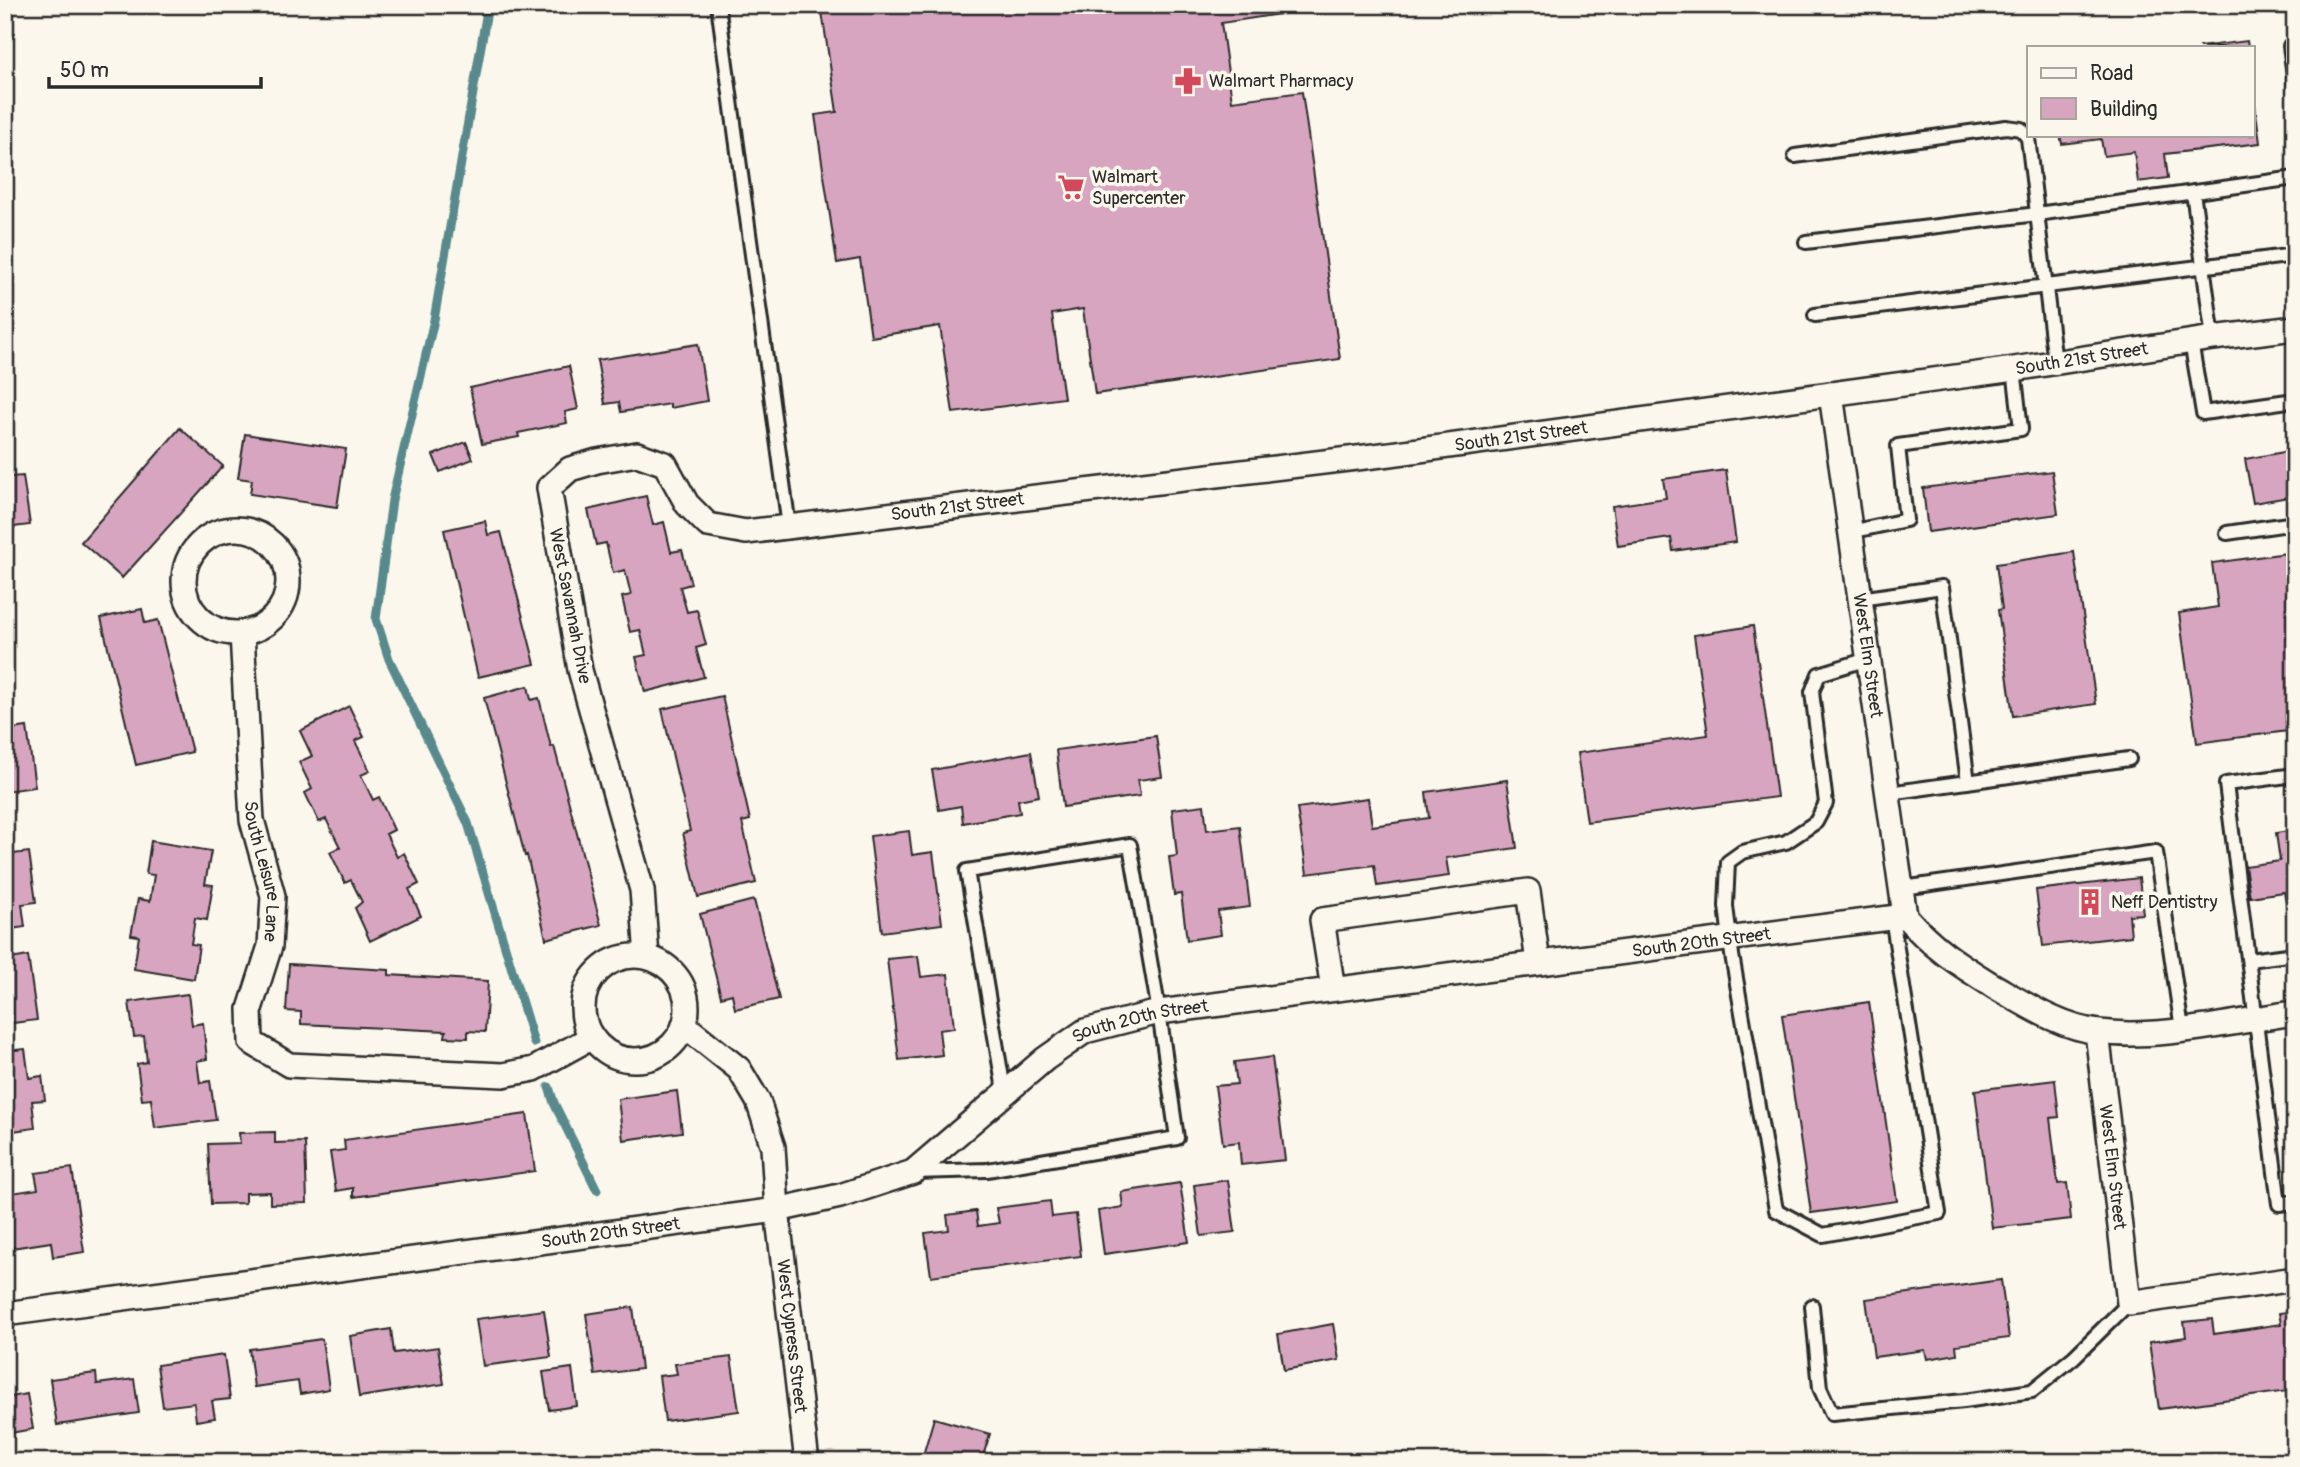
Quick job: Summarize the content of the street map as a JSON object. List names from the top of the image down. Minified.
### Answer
{"streets":{"street":["South 21st Street","West Savannah Drive","West Elm Street","South Leisure Lane","South 20th Street","West Cypress Street"]},"crossings":[["South 21st Street","West Savannah Drive"],["South 21st Street","West Elm Street"],["West Savannah Drive","South Leisure Lane"],["West Elm Street","South 20th Street"],["South 20th Street","West Cypress Street"]],"places":{"pharmacy":["Walmart Pharmacy"],"supermarket":["Walmart Supercenter"],"building":["Neff Dentistry"]},"legend":["Road","Building"],"scale_bar":"50 m"}
